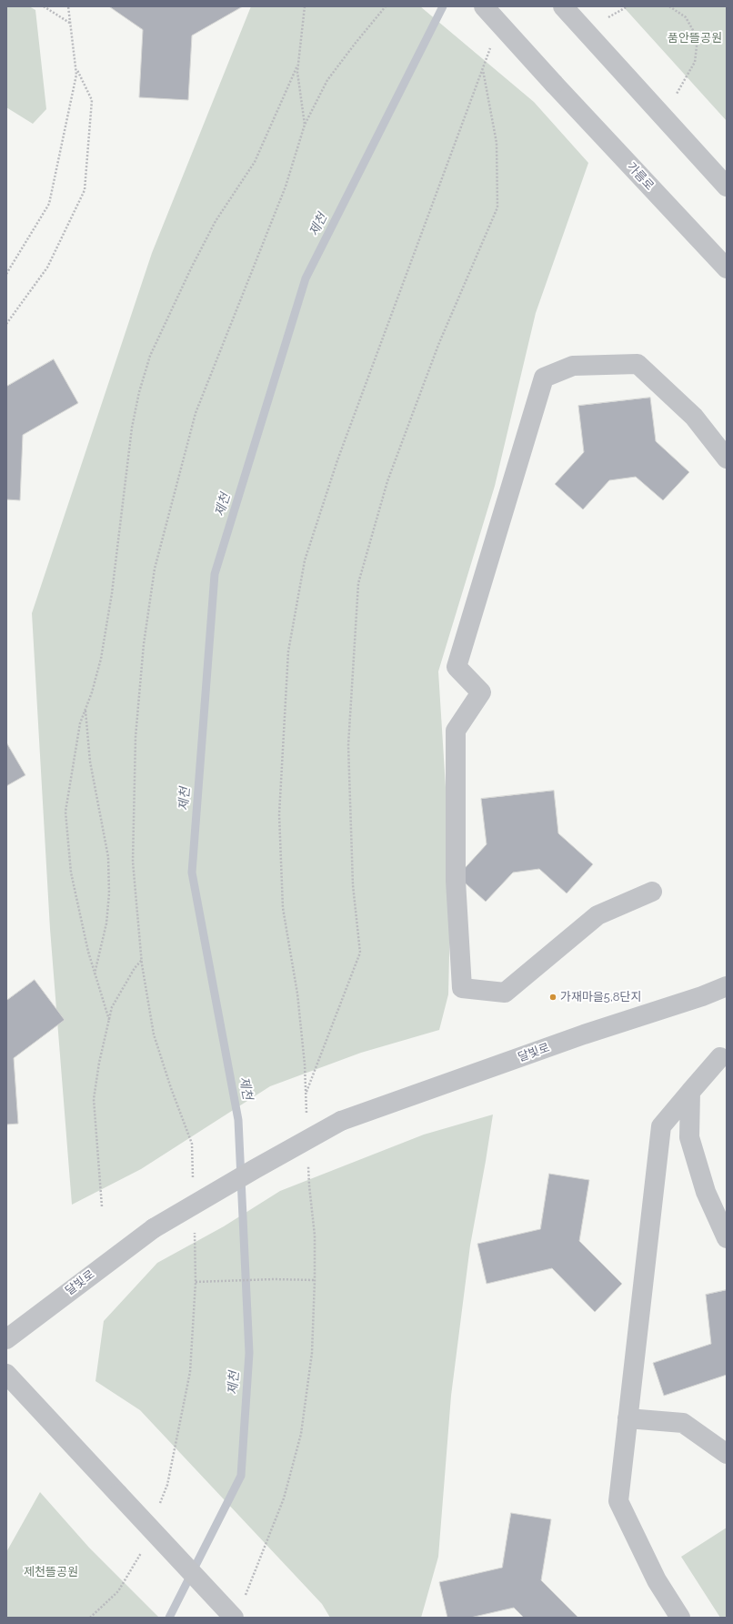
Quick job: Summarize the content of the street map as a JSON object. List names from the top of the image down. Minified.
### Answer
{"streets":{"street":["가름로","달빛로"]},"water":["제천"],"parks":["품안뜰공원","제천뜰공원"],"places":["가재마을5,8단지"]}
